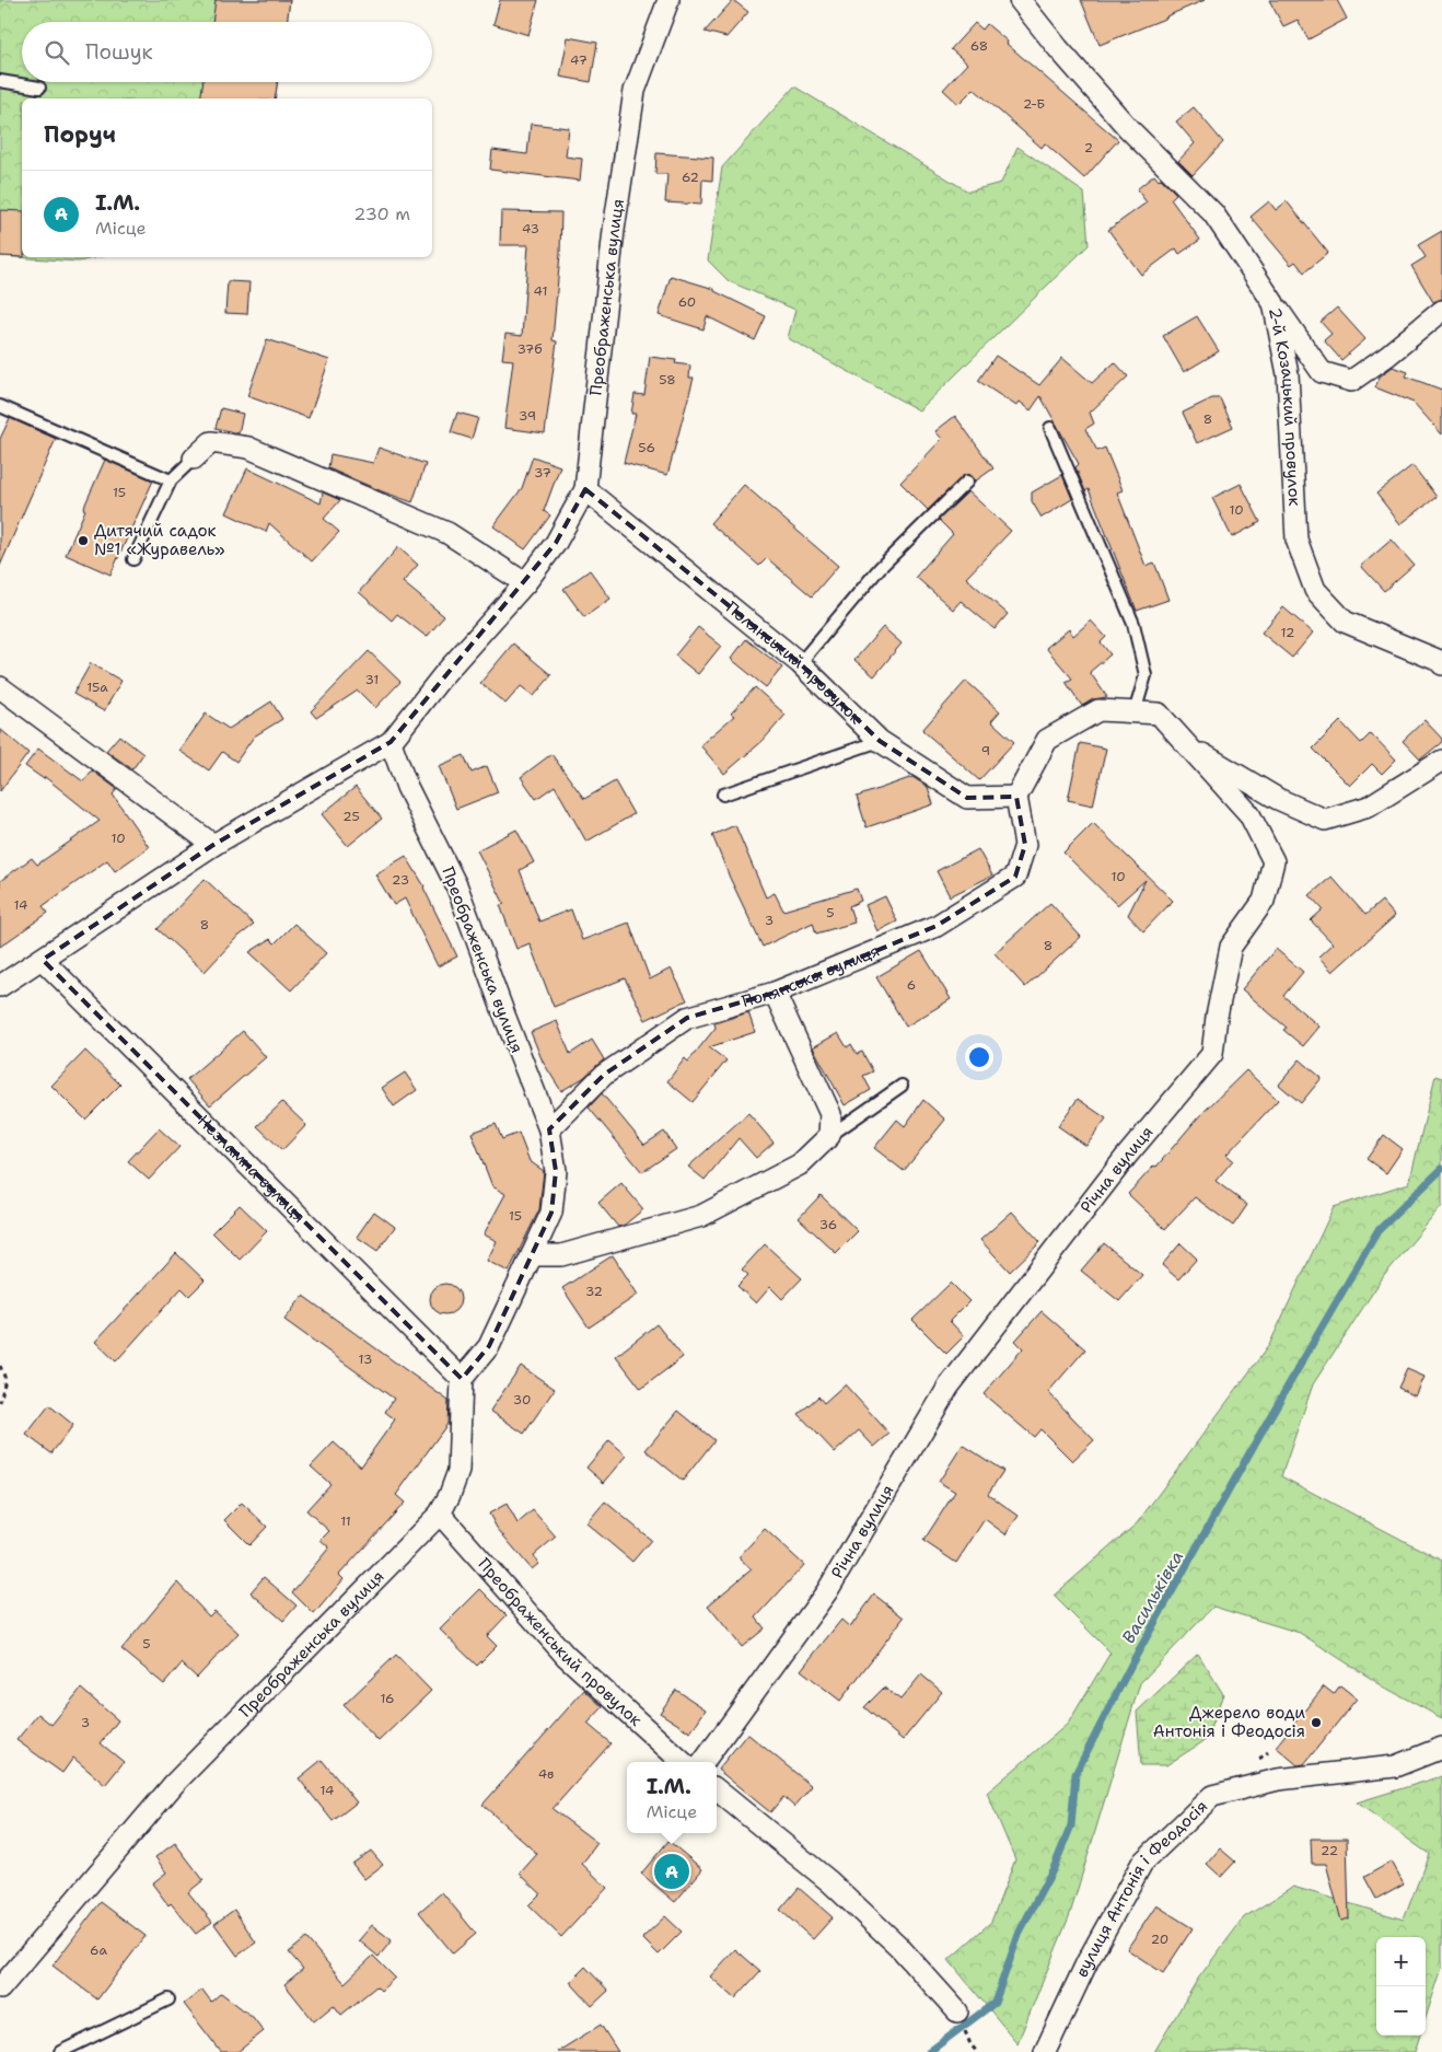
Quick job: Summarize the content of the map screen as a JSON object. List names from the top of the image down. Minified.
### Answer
{"streets":{"street":["Преображенська вулиця","2-й Козацький провулок","Полянський провулок","Полянська вулиця","Незламна вулиця","Річна вулиця","Преображенський провулок","вулиця Антонія і Феодосія"]},"crossings":[["Преображенська вулиця","Полянський провулок"],["Преображенська вулиця","Полянська вулиця"],["Преображенська вулиця","Незламна вулиця"],["Преображенська вулиця","Преображенський провулок"],["Полянський провулок","Полянська вулиця"],["Полянський провулок","Річна вулиця"],["Полянська вулиця","Річна вулиця"]],"water":["Васильківка"],"places":["Дитячий садок №1 «Журавель»","Джерело води Антонія і Феодосія"],"house_numbers":["68","47","2-Б","2","62","43","41","60","37б","58","39","8","56","37","15","10","12","31","15а","9","25","10","10","23","14","5","3","8","8","6","15","36","32","13","30","11","5","16","3","4в","14","22","20","6а"],"page":{"search":"Пошук","heading":"Поруч","list":[{"mark":"A","name":"І.М.","note":"Місце","value":"230 m"}],"popup":["І.М.","Місце"],"pins":"A","map_buttons":["+","−"]}}
